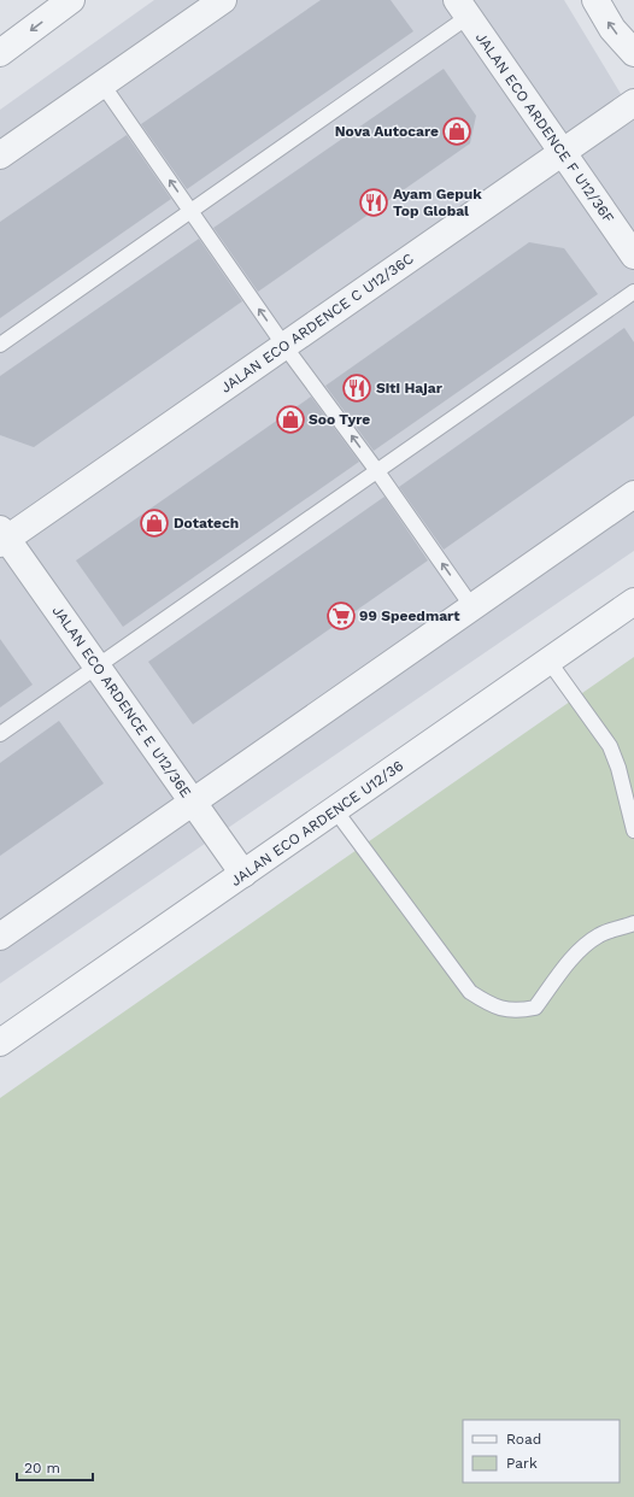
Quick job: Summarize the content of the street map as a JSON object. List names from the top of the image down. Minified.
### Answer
{"streets":{"street":["JALAN ECO ARDENCE F U12/36F","JALAN ECO ARDENCE C U12/36C","JALAN ECO ARDENCE E U12/36E","JALAN ECO ARDENCE U12/36"]},"crossings":[["JALAN ECO ARDENCE F U12/36F","JALAN ECO ARDENCE C U12/36C"],["JALAN ECO ARDENCE C U12/36C","JALAN ECO ARDENCE E U12/36E"],["JALAN ECO ARDENCE E U12/36E","JALAN ECO ARDENCE U12/36"]],"places":{"shop":["Nova Autocare","Soo Tyre","Dotatech"],"restaurant":["Ayam Gepuk Top Global","Siti Hajar"],"supermarket":["99 Speedmart"]},"legend":["Road","Park"],"scale_bar":"20 m"}
